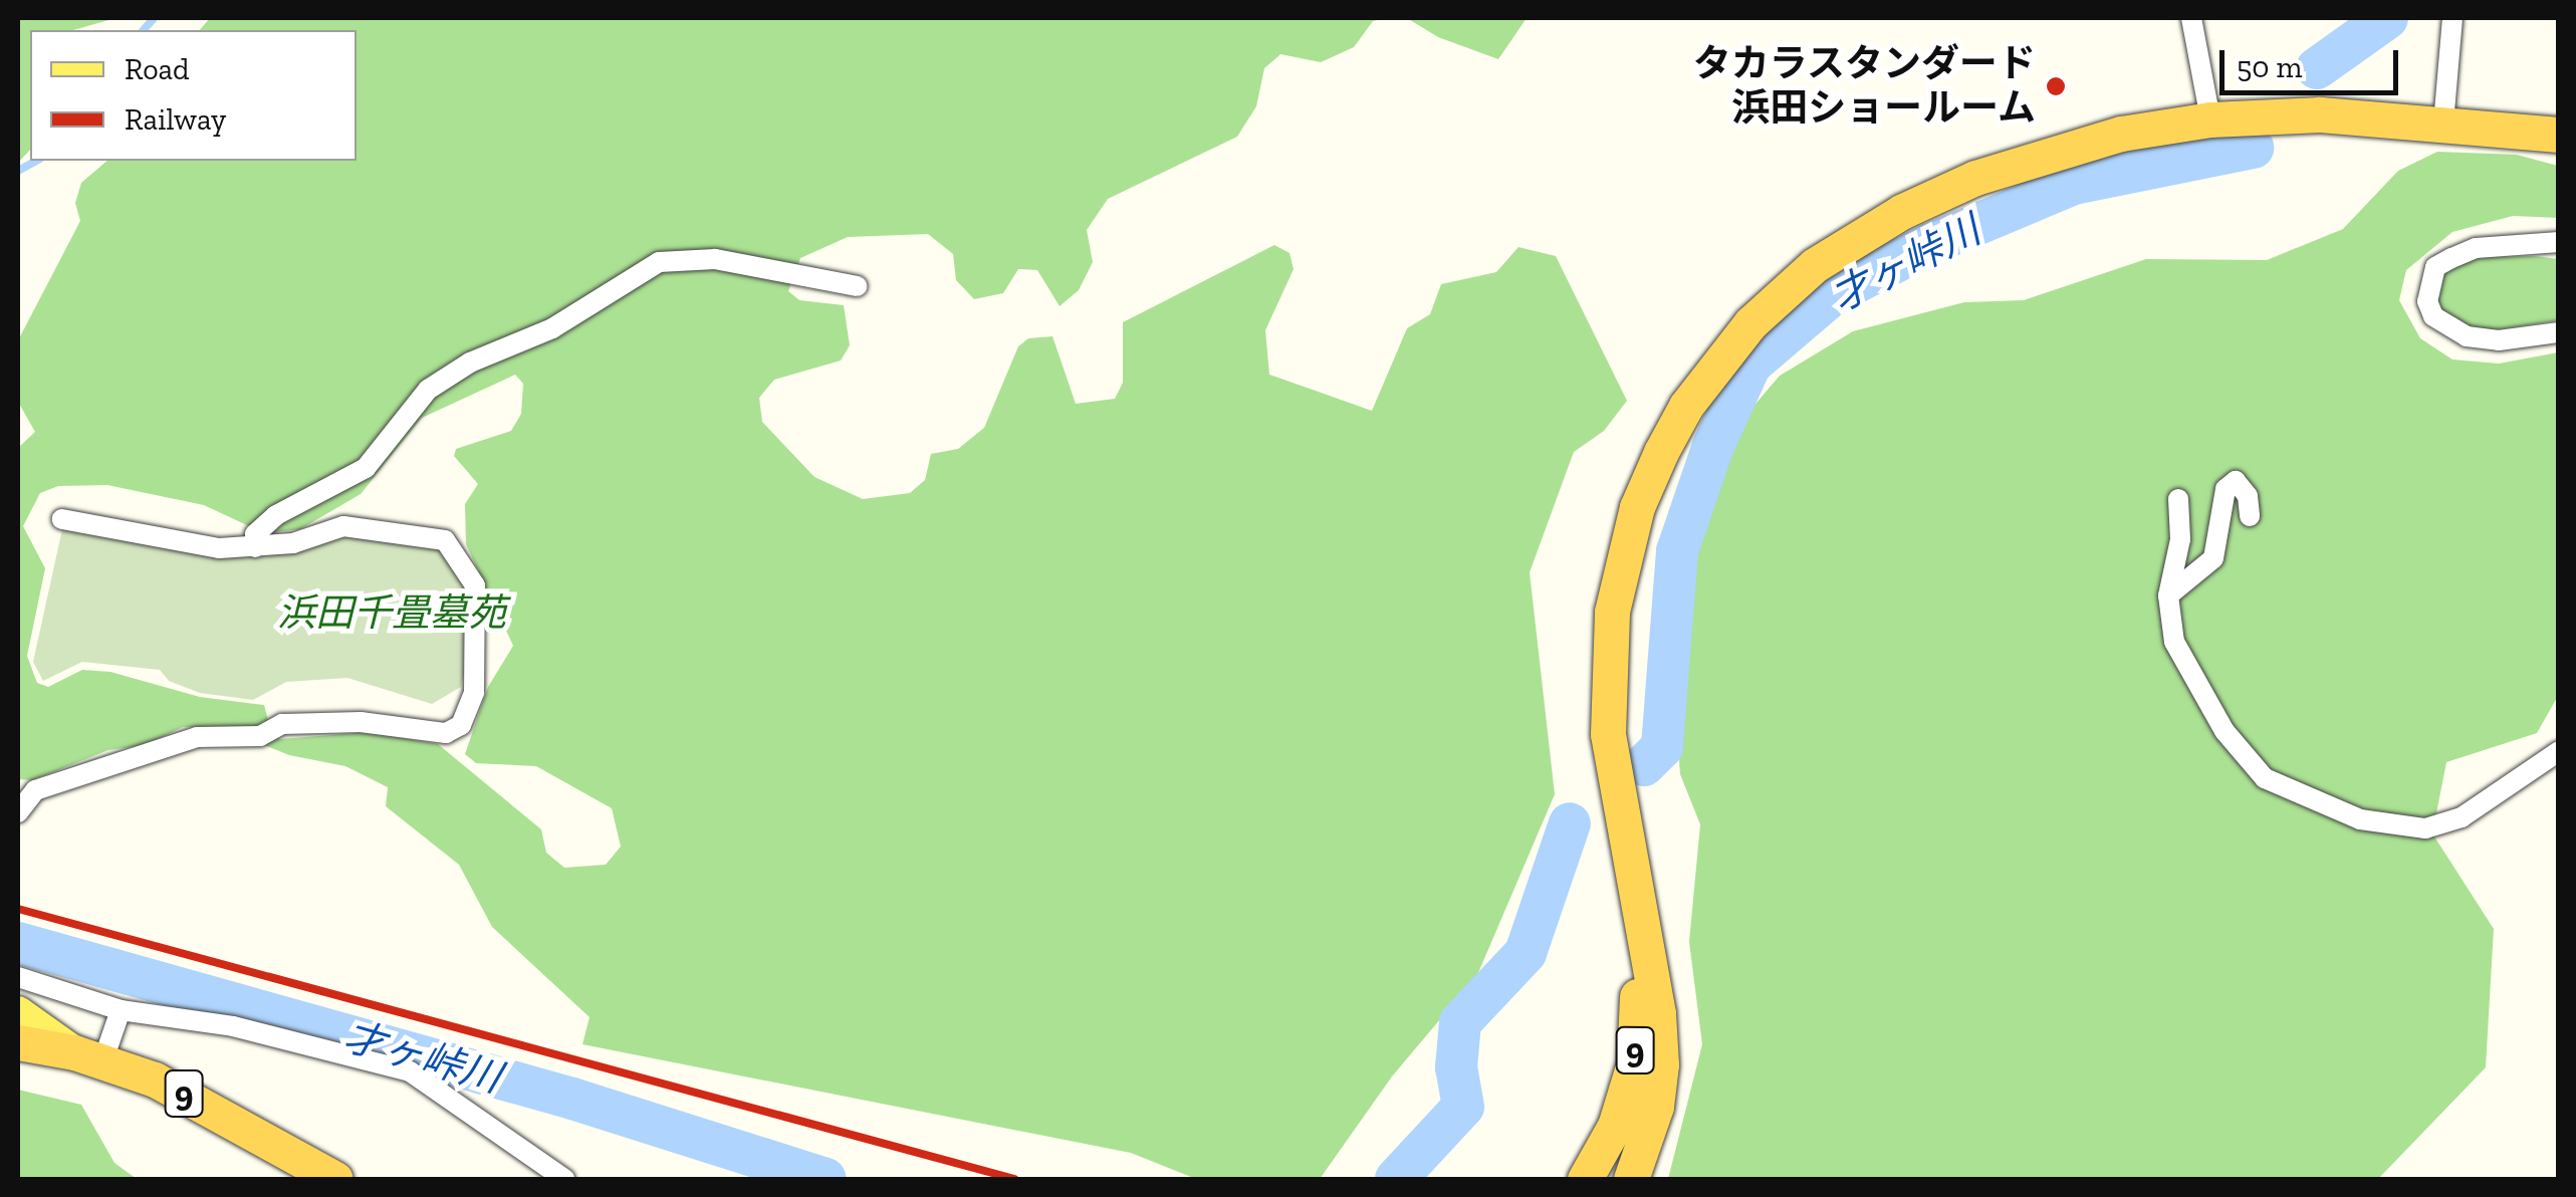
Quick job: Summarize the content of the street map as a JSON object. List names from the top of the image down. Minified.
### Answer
{"streets":{"highway":["9"]},"water":["才ヶ峠川"],"parks":["浜田千畳墓苑"],"places":["タカラスタンダード 浜田ショールーム"],"legend":["Road","Railway"],"scale_bar":"50 m"}
